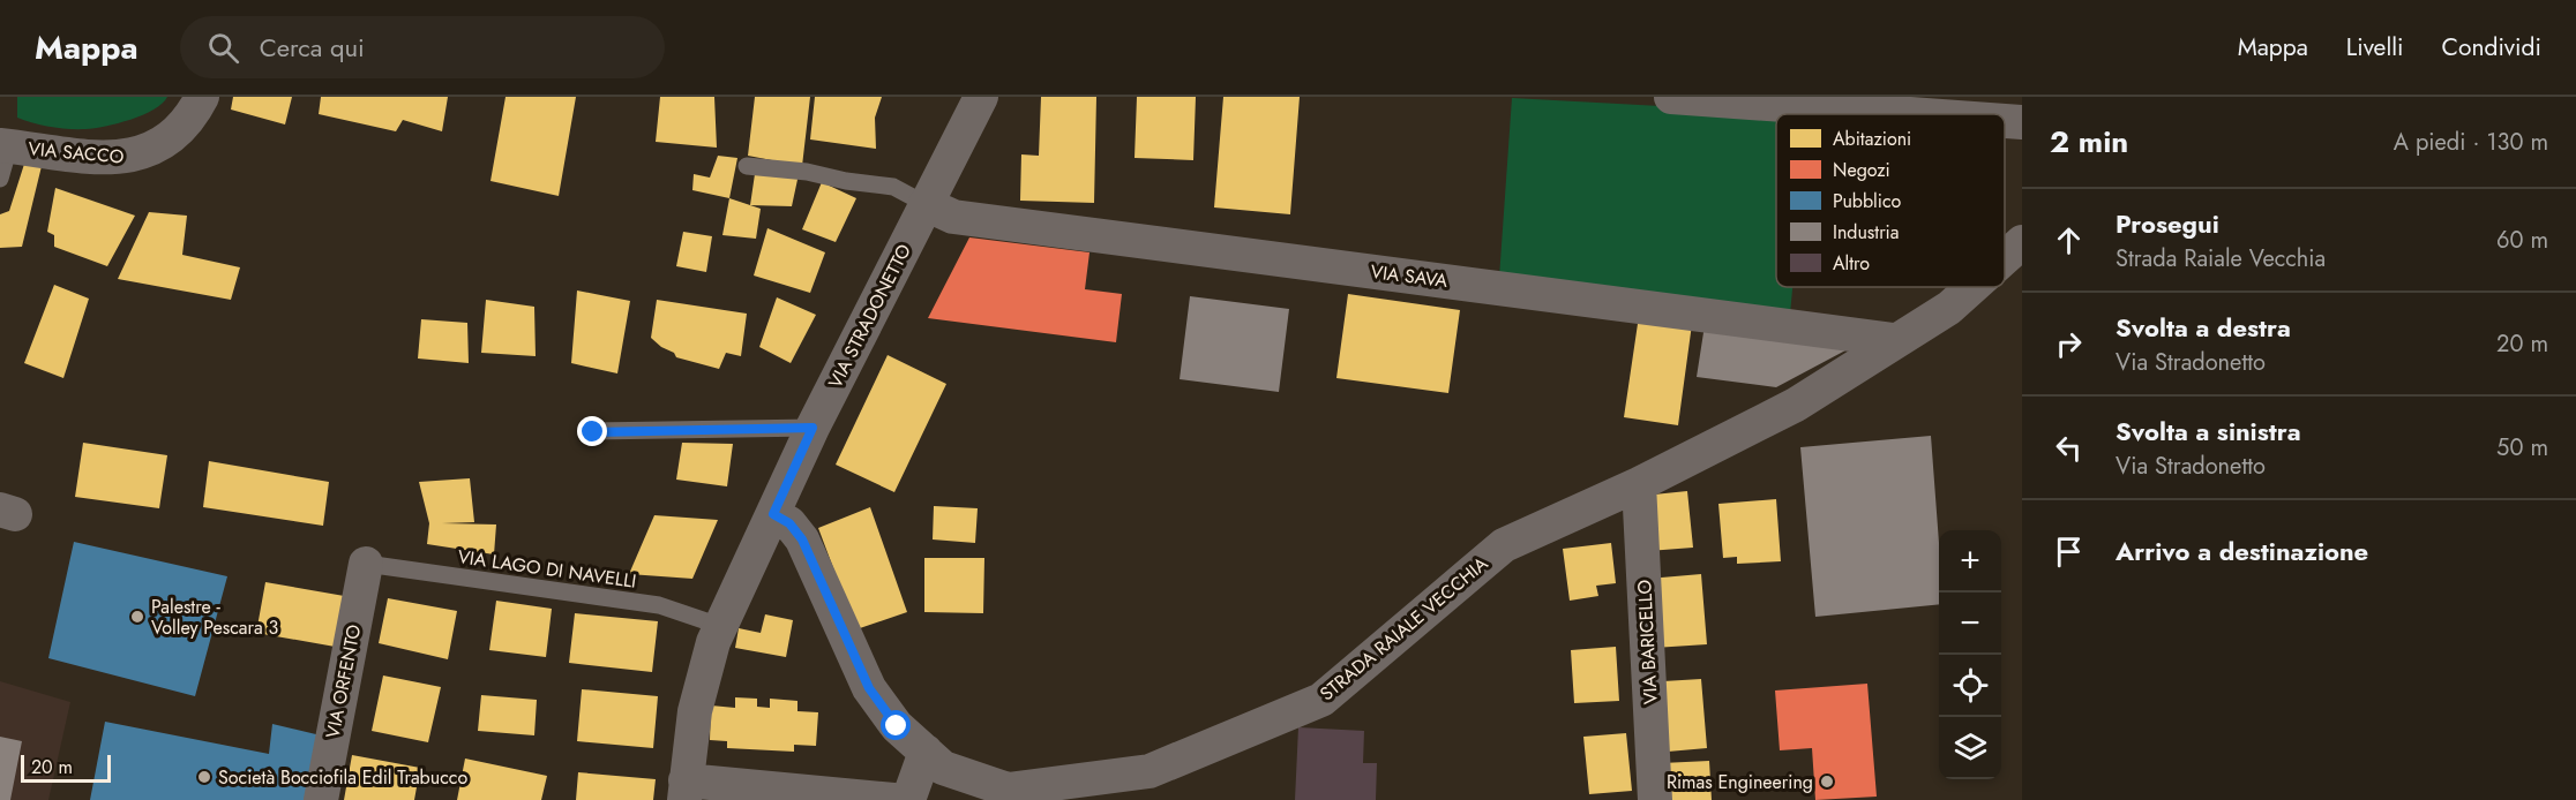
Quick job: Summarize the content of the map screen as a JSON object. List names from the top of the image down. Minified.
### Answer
{"streets":{"street":["VIA SACCO","VIA SAVA","VIA STRADONETTO","STRADA RAIALE VECCHIA","VIA BARICELLO","VIA ORFENTO"],"lane":["VIA LAGO DI NAVELLI"]},"crossings":[["VIA SAVA","VIA STRADONETTO"],["VIA SAVA","STRADA RAIALE VECCHIA"],["VIA STRADONETTO","VIA LAGO DI NAVELLI"],["VIA STRADONETTO","STRADA RAIALE VECCHIA"],["VIA LAGO DI NAVELLI","VIA ORFENTO"],["STRADA RAIALE VECCHIA","VIA BARICELLO"]],"places":["Palestre - Volley Pescara 3","Società Bocciofila Edil Trabucco","Rimas Engineering"],"legend":["Abitazioni","Negozi","Pubblico","Industria","Altro"],"scale_bar":"20 m","page":{"header":"Mappa","search":"Cerca qui","nav":["Mappa","Livelli","Condividi"],"heading":["2 min","A piedi · 130 m"],"list":[["Prosegui","Strada Raiale Vecchia","60 m"],["Svolta a destra","Via Stradonetto","20 m"],["Svolta a sinistra","Via Stradonetto","50 m"],"Arrivo a destinazione"],"map_buttons":["+","−"],"scale":"20 m"}}
